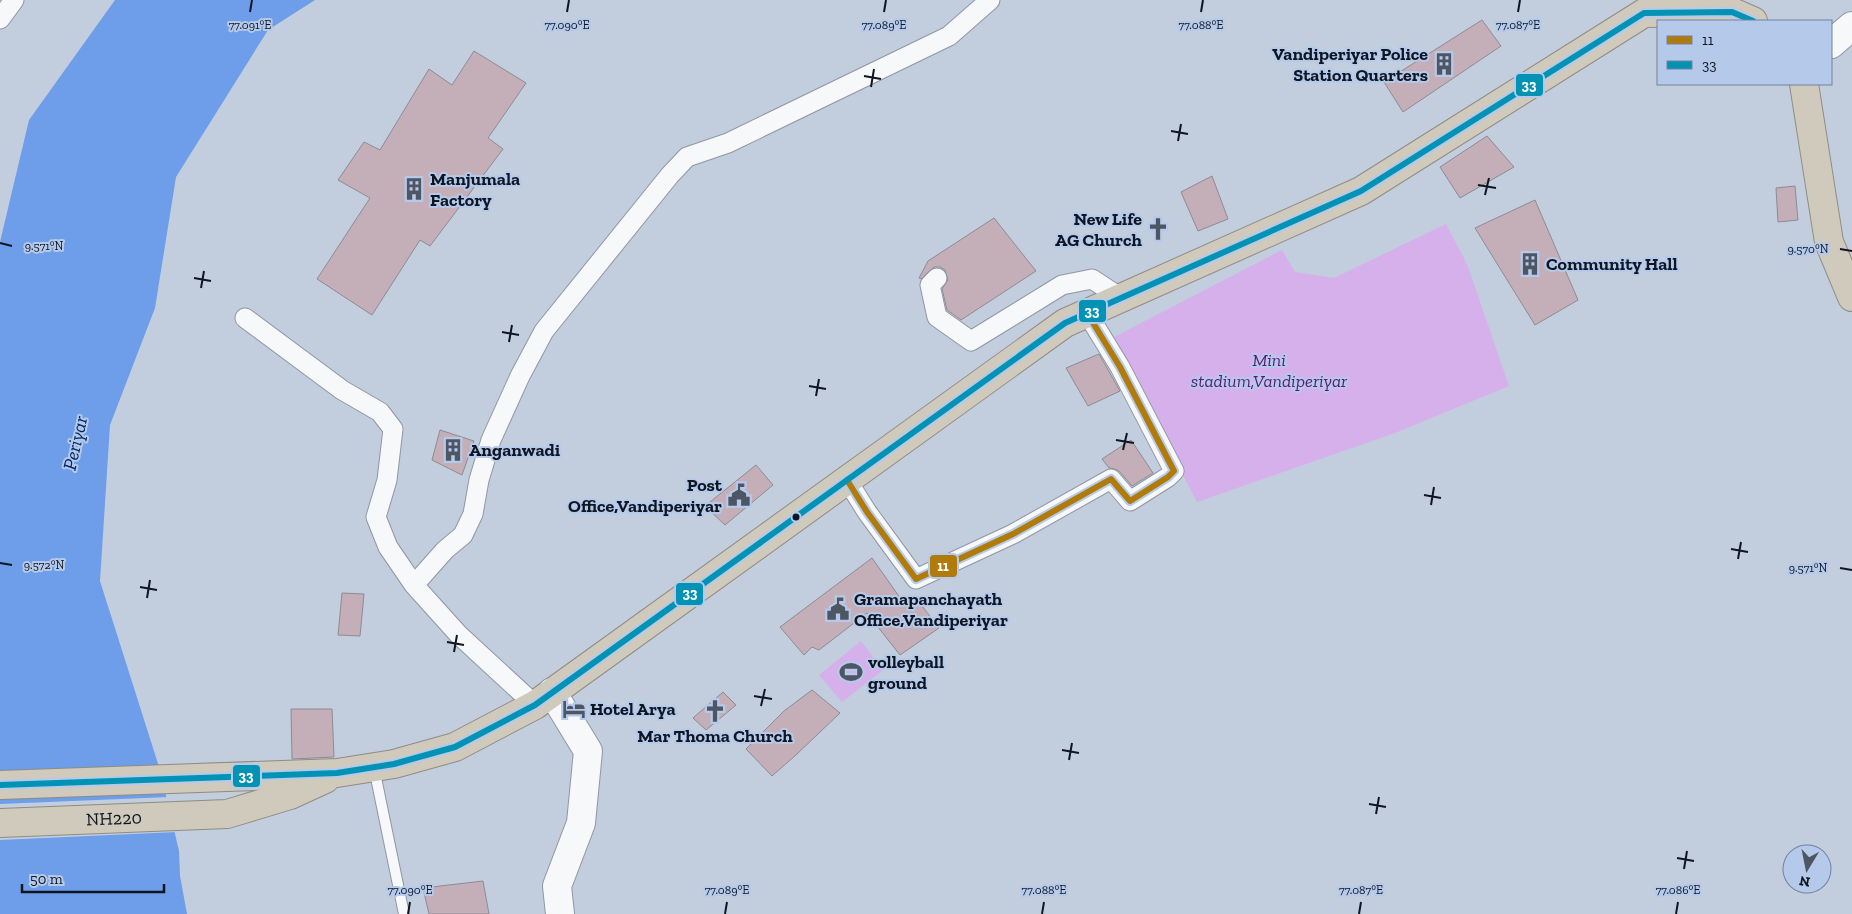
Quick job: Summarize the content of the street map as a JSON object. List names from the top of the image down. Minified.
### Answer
{"streets":{"highway":["NH220"]},"water":["Periyar"],"parks":["Mini stadium,Vandiperiyar"],"places":{"building":["Vandiperiyar Police Station Quarters","Manjumala Factory","Community Hall","Anganwadi"],"church":["New Life AG Church","Mar Thoma Church"],"public building":["Post Office,Vandiperiyar","Gramapanchayath Office,Vandiperiyar"],"sports":["volleyball ground"],"hotel":["Hotel Arya"]},"lines":["transit line 33","transit line 11"],"legend":["11","33"],"scale_bar":"50 m","north":"bottom","coordinates":["77.091°E","77.090°E","77.089°E","77.088°E","77.087°E","9.571°N","9.570°N","9.572°N","77.086°E"]}
